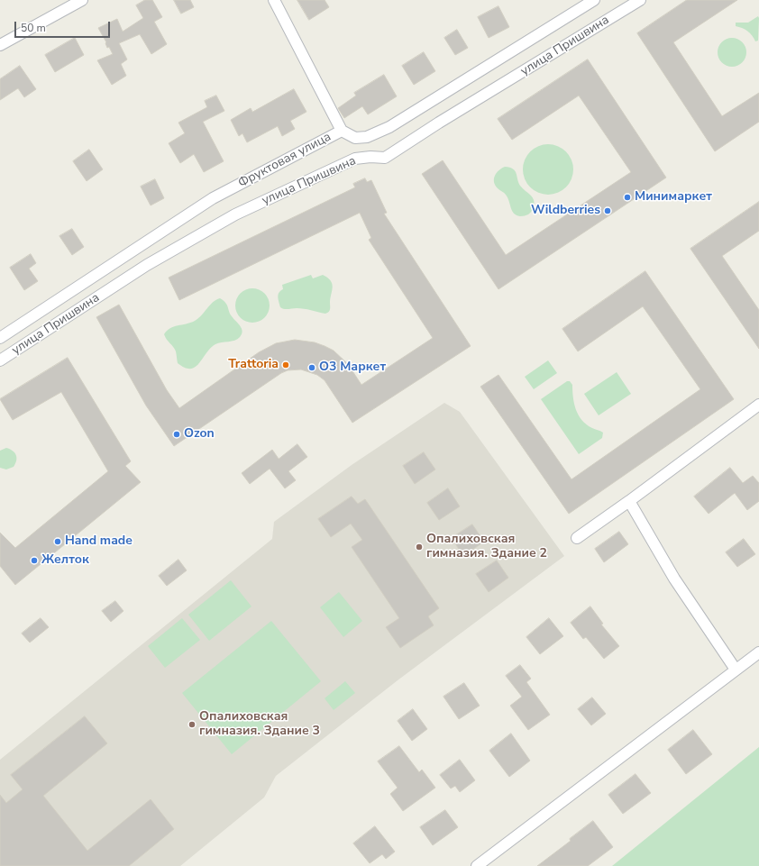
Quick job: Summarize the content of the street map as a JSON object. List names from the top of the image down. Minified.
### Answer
{"streets":{"street":["улица Пришвина","Фруктовая улица"]},"places":["Минимаркет","Wildberries","Trattoria","О3 Маркет","Ozon","Hand made","Опалиховская гимназия. Здание 2","Желток","Опалиховская гимназия. Здание 3"],"scale_bar":"50 m"}
